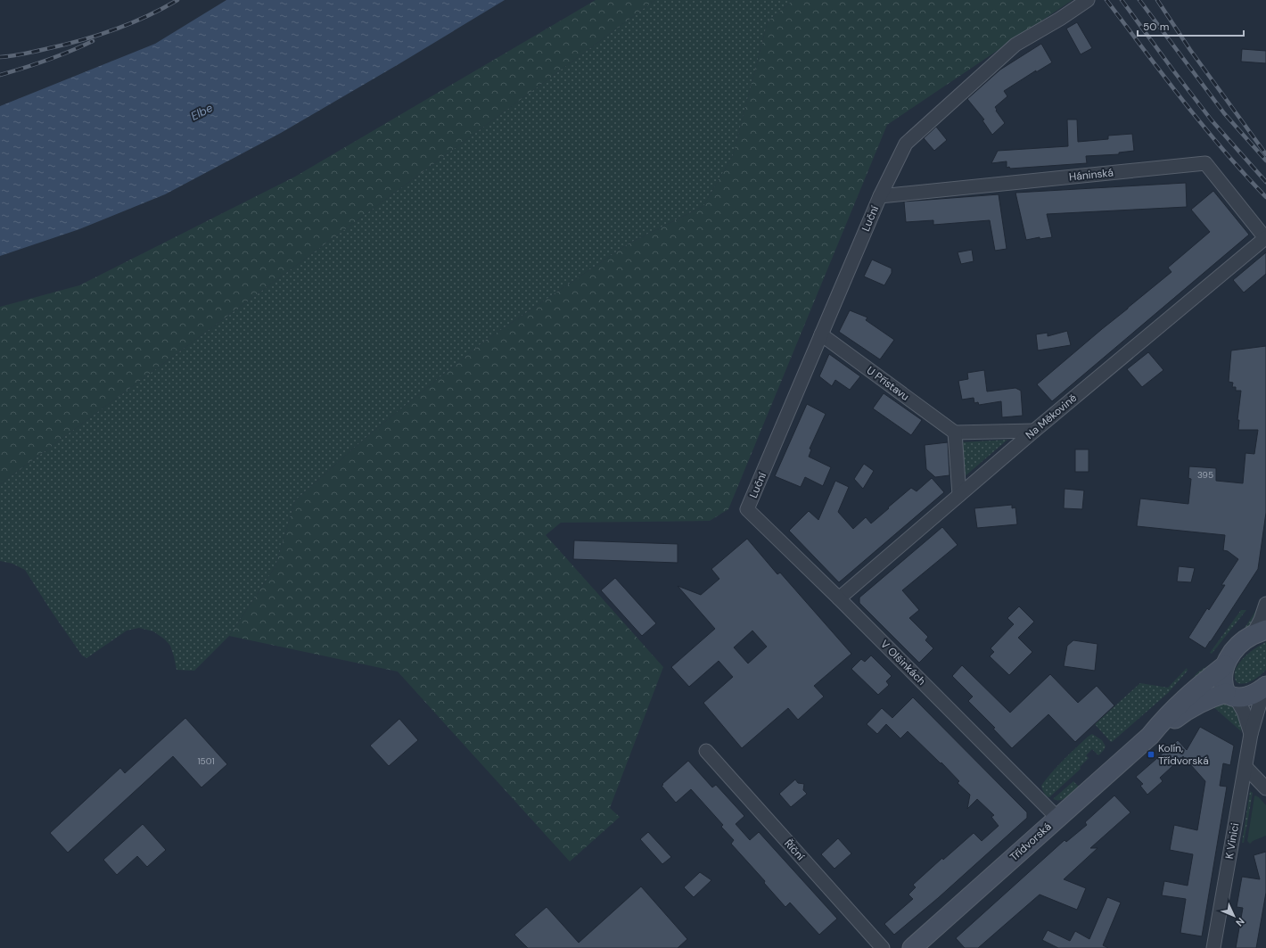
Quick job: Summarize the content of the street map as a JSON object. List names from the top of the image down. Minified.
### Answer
{"streets":{"main road":["Třídvorská"],"street":["Háninská","Luční","U Přístavu","Na Měkovině","V Olšinkách","K Vinici","Říční"]},"crossings":[["Háninská","Luční"],["Háninská","Na Měkovině"],["Luční","U Přístavu"],["Luční","V Olšinkách"],["Na Měkovině","V Olšinkách"],["V Olšinkách","Třídvorská"],["K Vinici","Třídvorská"]],"water":["Elbe"],"places":{"transit":["Kolín, Třídvorská"]},"house_numbers":["395","1501"],"scale_bar":"50 m","north":"bottom right"}
